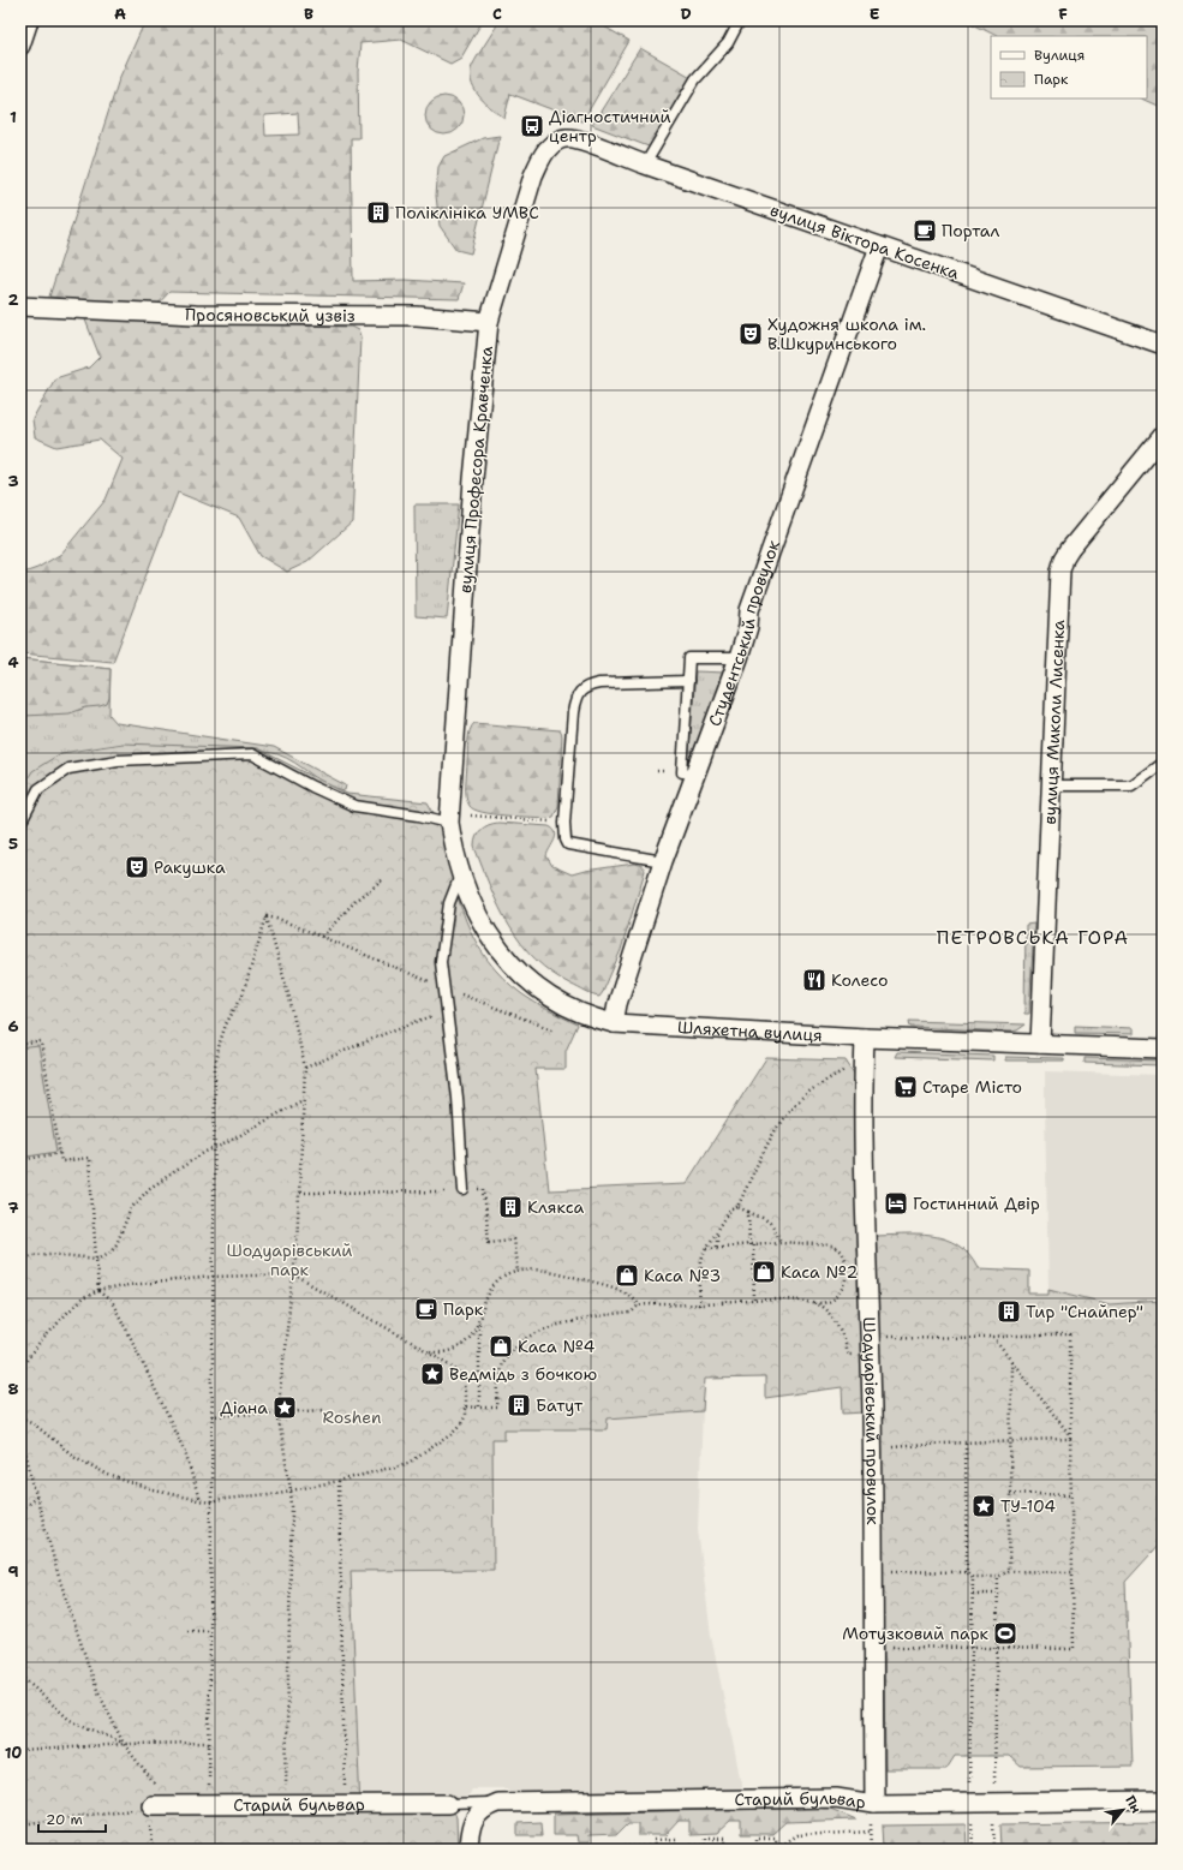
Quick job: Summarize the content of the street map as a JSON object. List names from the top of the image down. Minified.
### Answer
{"streets":{"street":["вулиця Віктора Косенка","Просяновський узвіз","вулиця Професора Кравченка","Студентський провулок","вулиця Миколи Лисенка","Шляхетна вулиця","Шодуарівський провулок","Старий бульвар"]},"crossings":[["вулиця Віктора Косенка","вулиця Професора Кравченка"],["вулиця Віктора Косенка","Студентський провулок"],["Просяновський узвіз","вулиця Професора Кравченка"],["вулиця Професора Кравченка","Шляхетна вулиця"],["Студентський провулок","Шляхетна вулиця"],["вулиця Миколи Лисенка","Шляхетна вулиця"],["Шляхетна вулиця","Шодуарівський провулок"],["Шодуарівський провулок","Старий бульвар"]],"districts":["ПЕТРОВСЬКА ГОРА"],"parks":["Шодуарівський парк","Roshen"],"places":{"bus stop":["Діагностичний центр"],"building":["Поліклініка УМВС","Клякса","Тир \"Снайпер\"","Батут"],"cafe":["Портал","Парк"],"theatre":["Художня школа ім. В.Шкуринського","Ракушка"],"restaurant":["Колесо"],"supermarket":["Старе Місто"],"hotel":["Гостинний Двір"],"shop":["Каса №2","Каса №3","Каса №4"],"place":["Ведмідь з бочкою","Діана","ТУ-104"],"sports":["Мотузковий парк"]},"legend":["Вулиця","Парк"],"scale_bar":"20 m","north":"top right","grid":{"columns":["A","B","C","D","E","F"],"rows":["1","2","3","4","5","6","7","8","9","10"]}}
